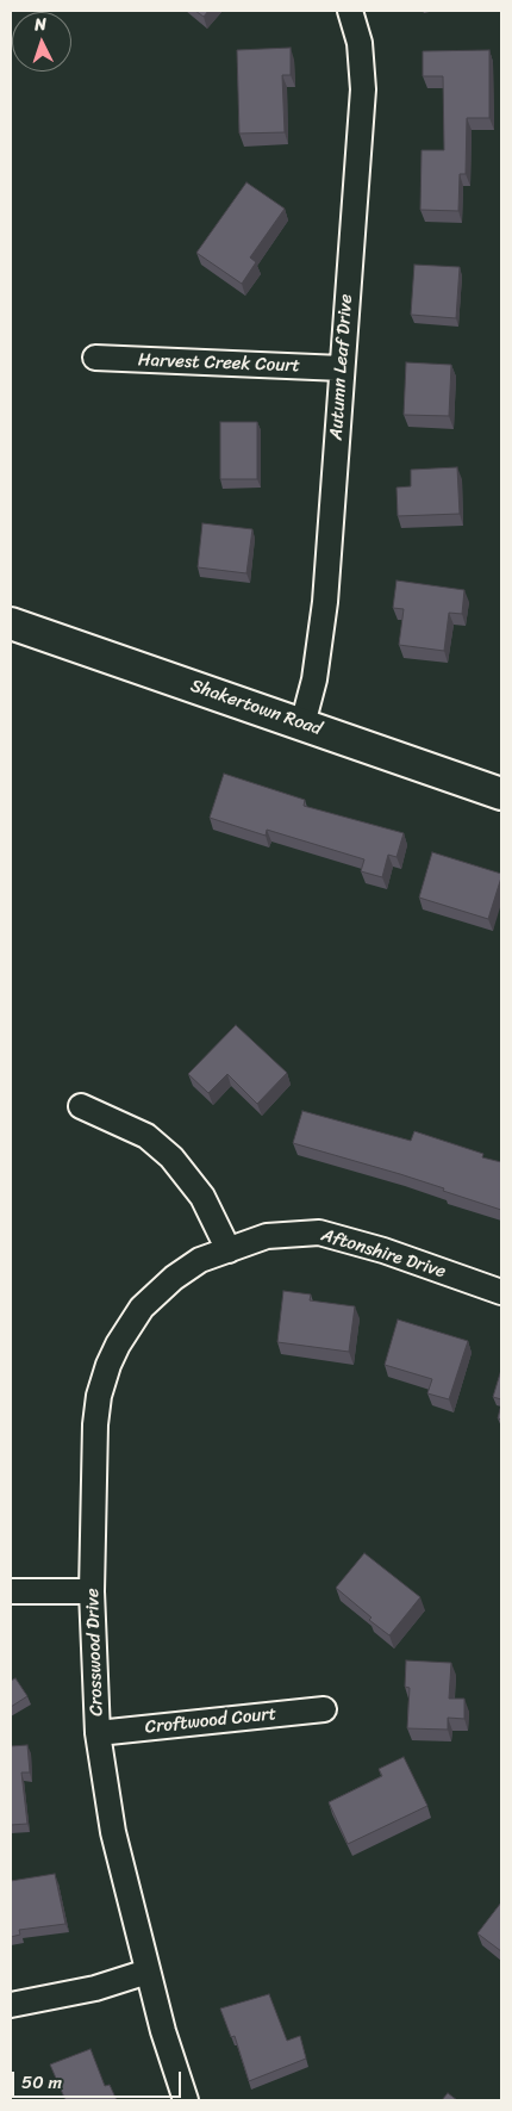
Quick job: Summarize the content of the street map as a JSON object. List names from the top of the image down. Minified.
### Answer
{"streets":{"street":["Harvest Creek Court","Autumn Leaf Drive","Shakertown Road","Aftonshire Drive","Crosswood Drive","Croftwood Court"]},"crossings":[["Harvest Creek Court","Autumn Leaf Drive"],["Autumn Leaf Drive","Shakertown Road"],["Aftonshire Drive","Crosswood Drive"],["Crosswood Drive","Croftwood Court"]],"scale_bar":"50 m","north":"top"}
